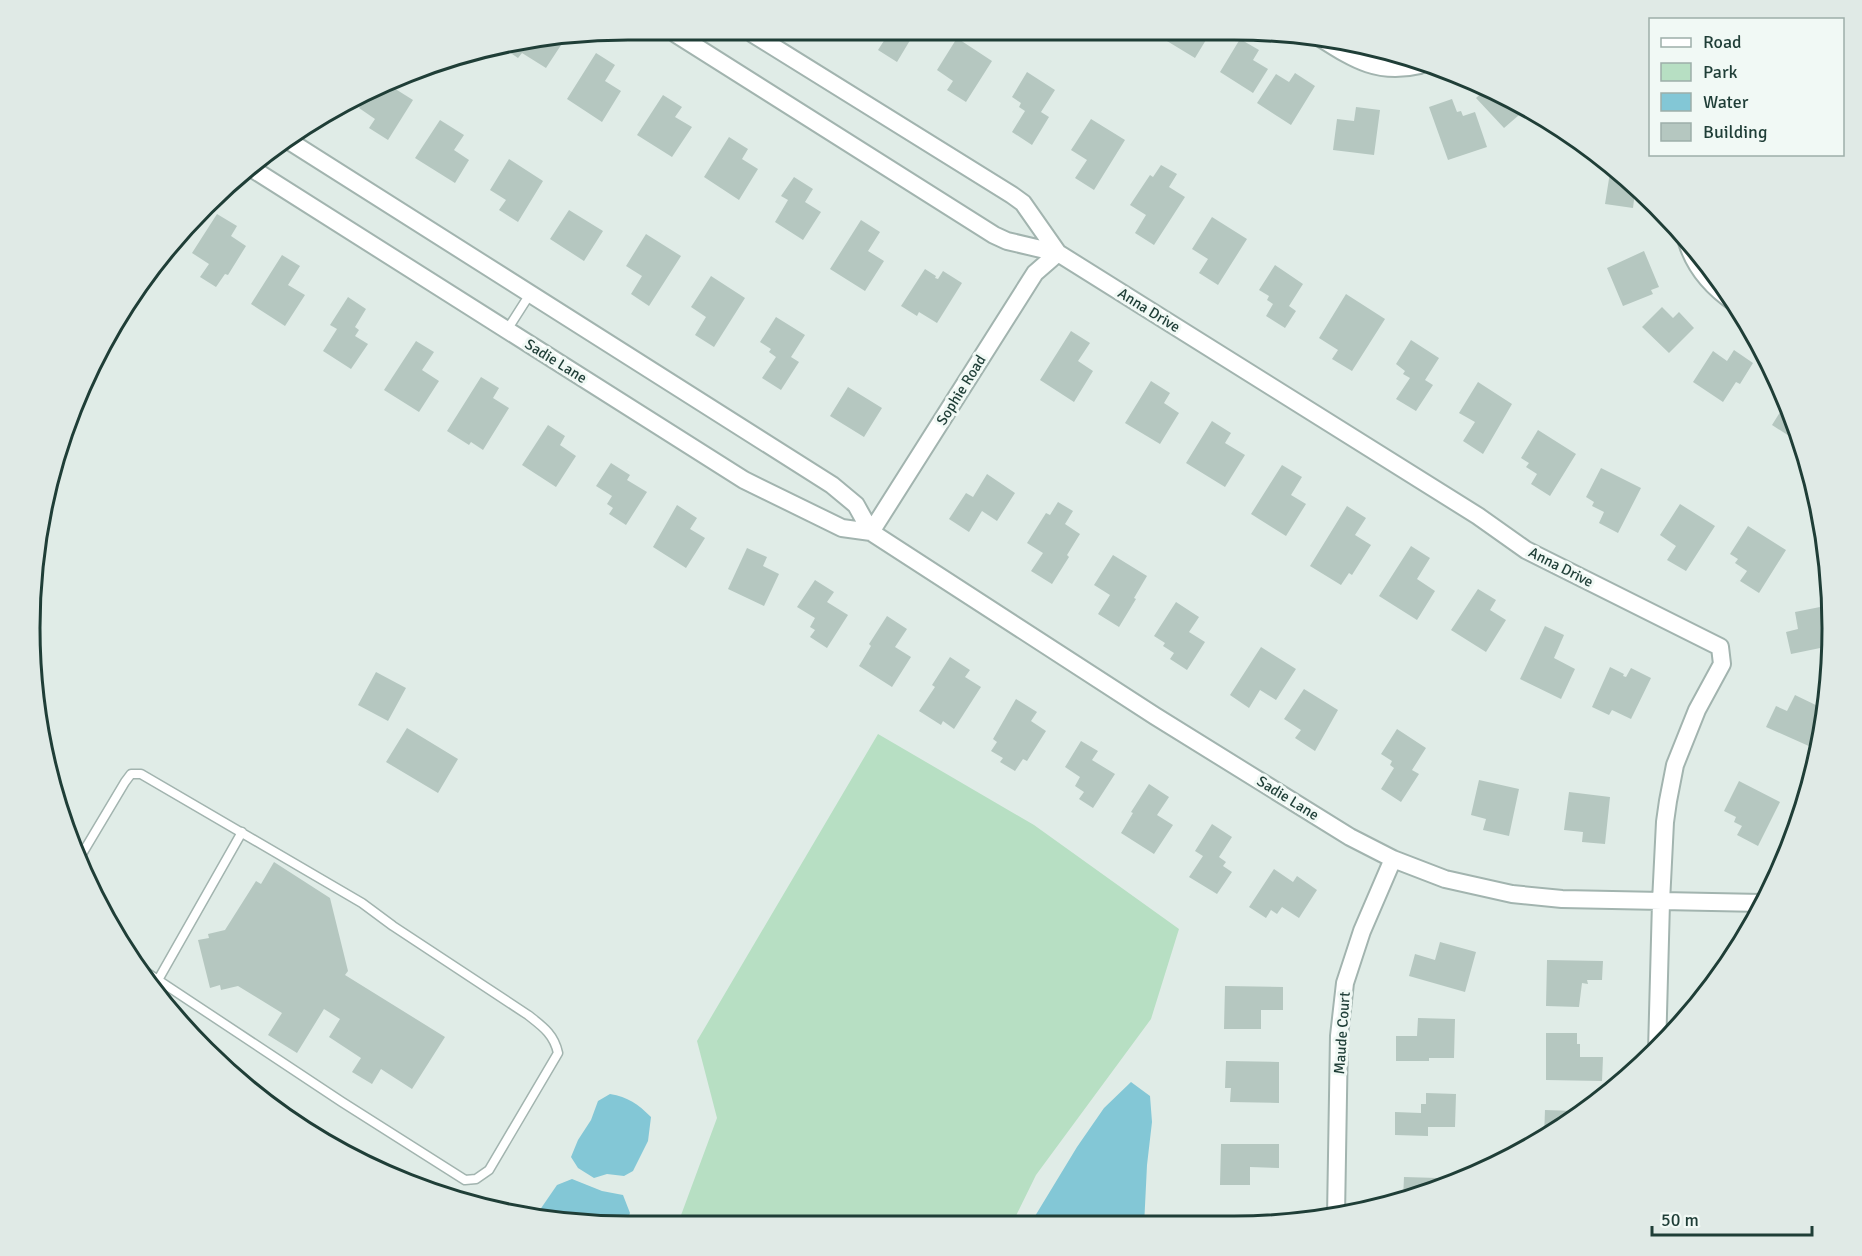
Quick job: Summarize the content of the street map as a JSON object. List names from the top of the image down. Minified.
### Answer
{"streets":{"street":["Anna Drive","Sadie Lane","Sophie Road","Maude Court"]},"crossings":[["Anna Drive","Sadie Lane"],["Anna Drive","Sophie Road"],["Sadie Lane","Sophie Road"],["Sadie Lane","Maude Court"]],"legend":["Road","Park","Water","Building"],"scale_bar":"50 m"}
